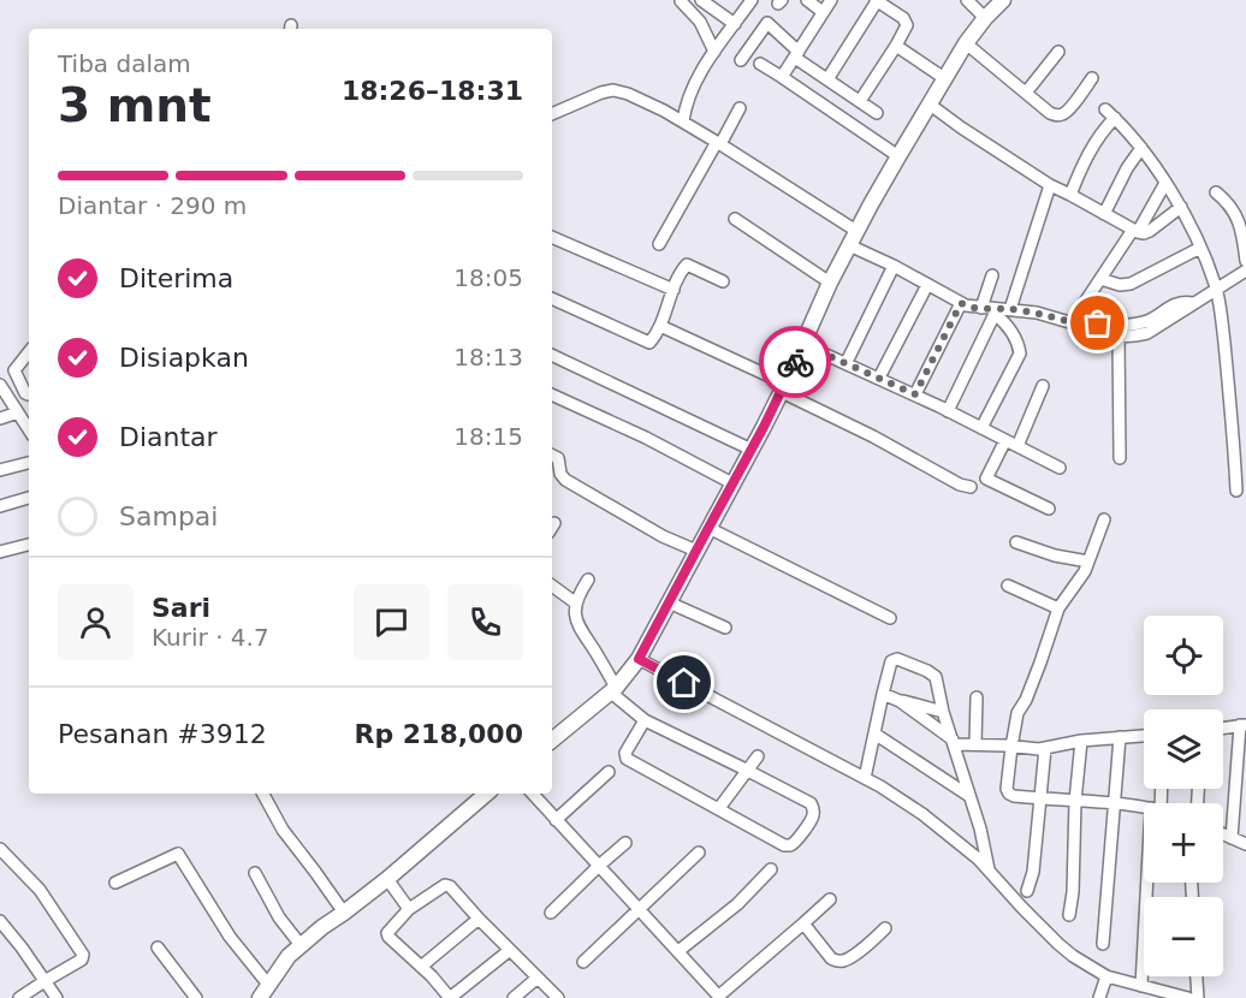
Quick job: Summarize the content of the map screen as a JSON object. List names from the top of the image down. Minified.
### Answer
{"page":{"heading":["3 mnt","Tiba dalam","18:26–18:31"],"panel":["Sari","Kurir · 4.7","Pesanan #3912","Rp 218,000"],"bar":"Diantar · 290 m","list":[["Diterima","18:05"],["Disiapkan","18:13"],["Diantar","18:15"],"Sampai"],"map_buttons":["+","−"]}}
